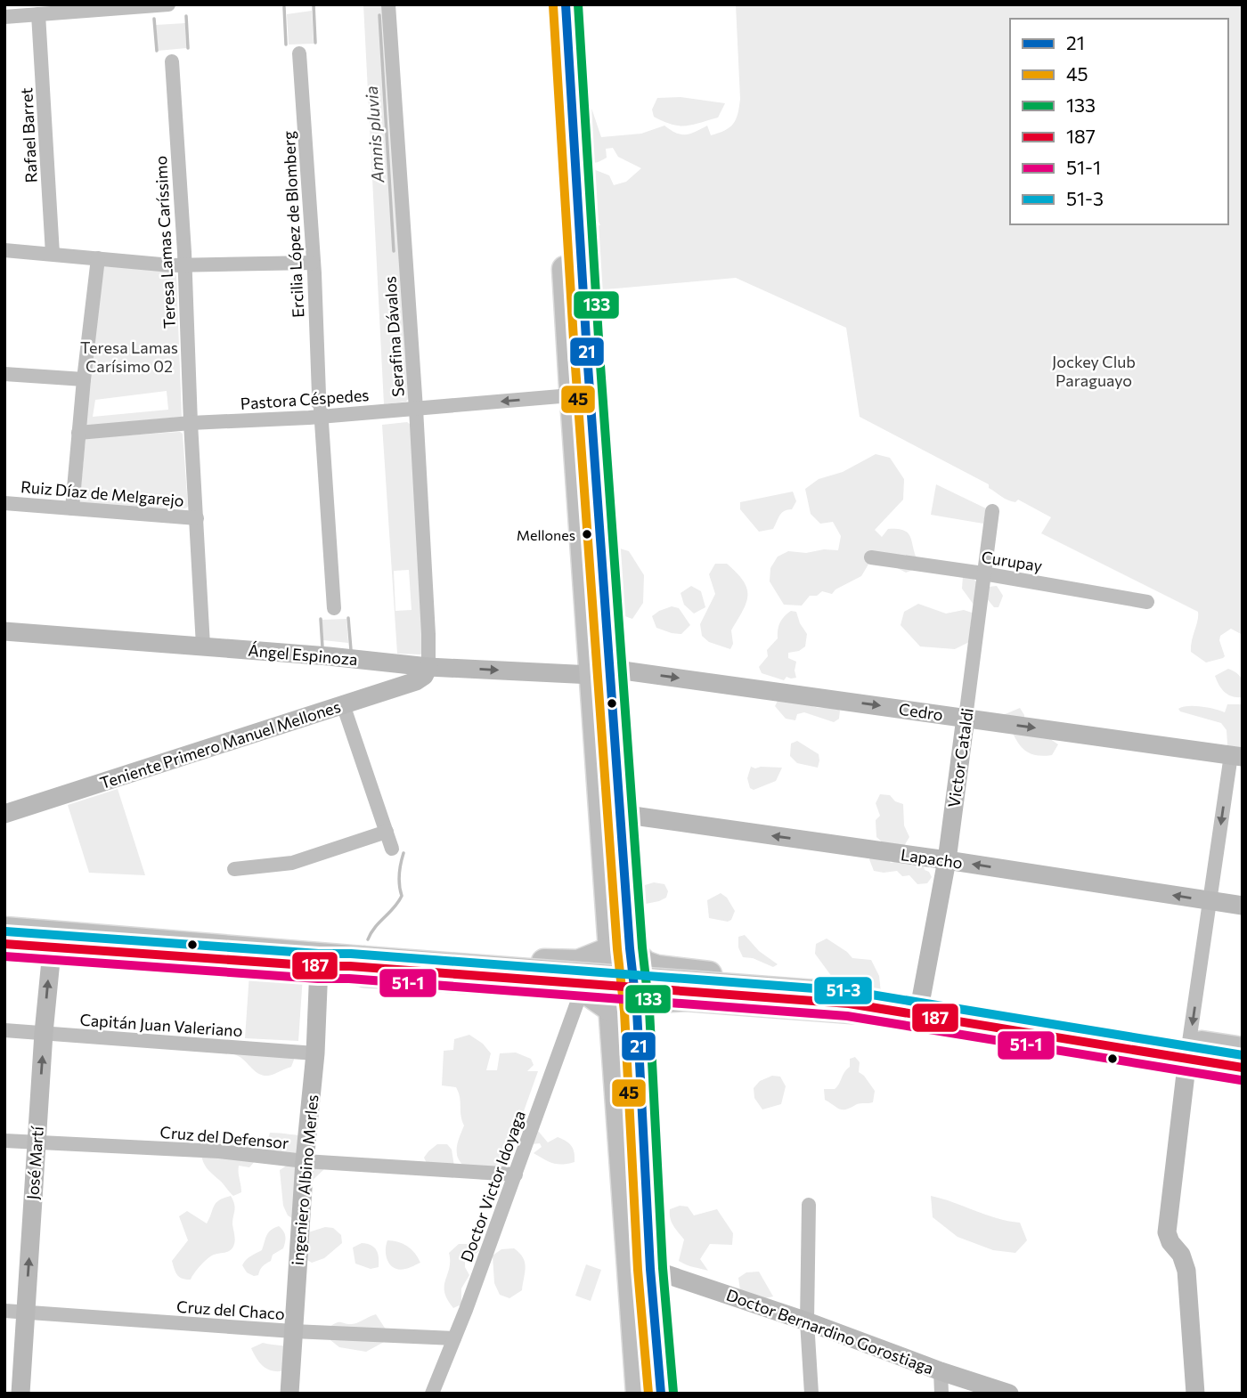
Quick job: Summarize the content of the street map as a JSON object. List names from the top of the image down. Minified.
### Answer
{"streets":{"street":["Rafael Barret","Ercilia López de Blomberg","Teresa Lamas Caríssimo","Serafina Dávalos","Pastora Céspedes","Ruiz Díaz de Melgarejo","Curupay","Ángel Espinoza","Cedro","Teniente Primero Manuel Mellones","Victor Cataldi","Lapacho","Capitán Juan Valeriano","Cruz del Defensor","José Martí","ingeniero Albino Merles","Doctor Victor Idoyaga","Cruz del Chaco","Doctor Bernardino Gorostiaga"]},"crossings":[["Ercilia López de Blomberg","Pastora Céspedes"],["Teresa Lamas Caríssimo","Pastora Céspedes"],["Teresa Lamas Caríssimo","Ruiz Díaz de Melgarejo"],["Teresa Lamas Caríssimo","Ángel Espinoza"],["Serafina Dávalos","Pastora Céspedes"],["Serafina Dávalos","Ángel Espinoza"],["Serafina Dávalos","Teniente Primero Manuel Mellones"],["Curupay","Victor Cataldi"],["Ángel Espinoza","Cedro"],["Ángel Espinoza","Teniente Primero Manuel Mellones"],["Cedro","Victor Cataldi"],["Victor Cataldi","Lapacho"],["Capitán Juan Valeriano","José Martí"],["Capitán Juan Valeriano","ingeniero Albino Merles"],["Cruz del Defensor","José Martí"],["Cruz del Defensor","ingeniero Albino Merles"],["Cruz del Defensor","Doctor Victor Idoyaga"],["José Martí","Cruz del Chaco"],["ingeniero Albino Merles","Cruz del Chaco"],["Doctor Victor Idoyaga","Cruz del Chaco"]],"one_way":["Cedro","Lapacho","José Martí"],"water":["Amnis pluvia"],"parks":["Teresa Lamas Carísimo 02","Jockey Club Paraguayo"],"places":["Mellones"],"lines":["transit line 21","transit line 133","transit line 45","transit line 51-3","transit line 187","transit line 51-1"],"legend":["21","45","133","187","51-1","51-3"]}
